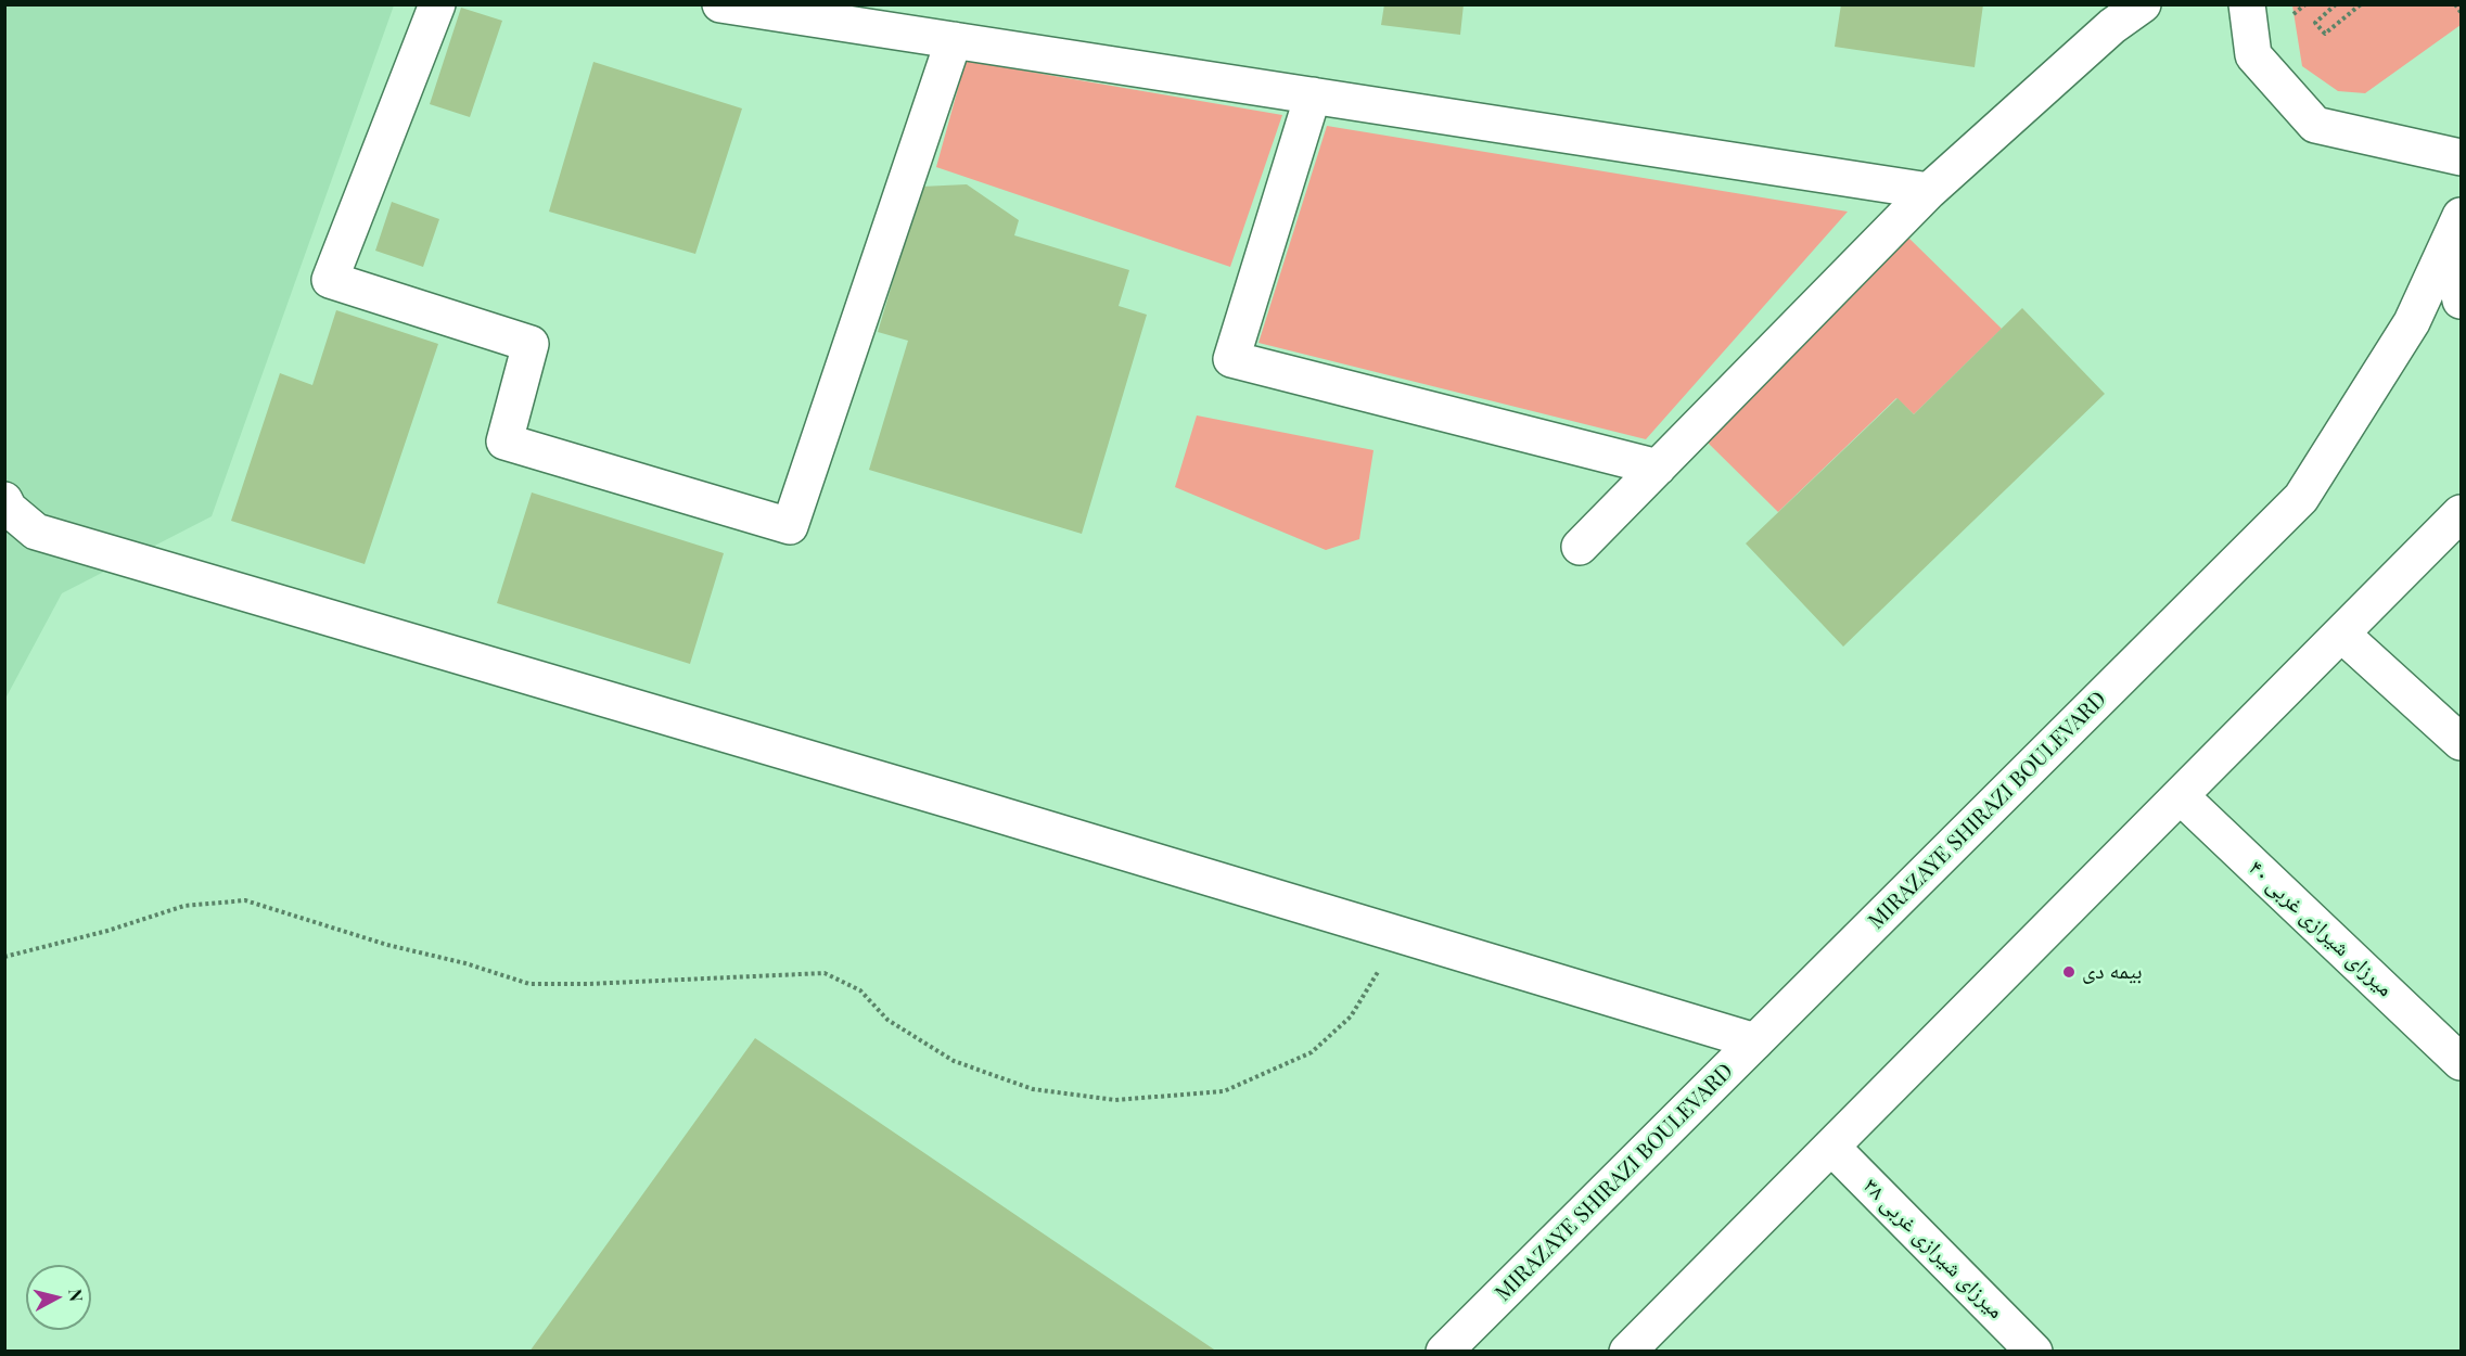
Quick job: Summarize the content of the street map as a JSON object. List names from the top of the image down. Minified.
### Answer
{"streets":{"street":["MIRAZAYE SHIRAZI BOULEVARD","میرزای شیرازی غربی ۴۰","میرزای شیرازی غربی ۳۸"]},"places":["بیمه دی"],"north":"right"}
